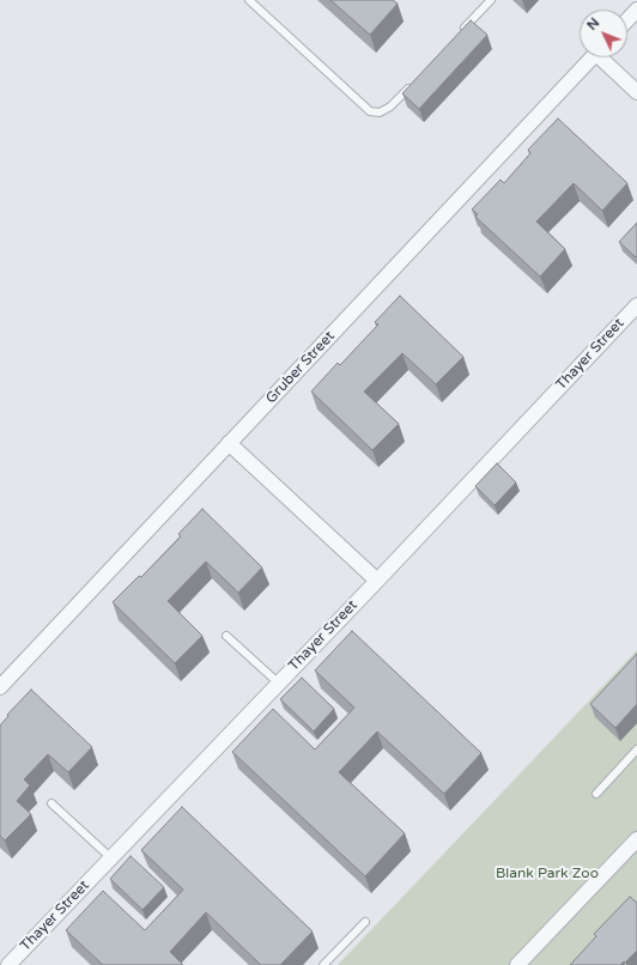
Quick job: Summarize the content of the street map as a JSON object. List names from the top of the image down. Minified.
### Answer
{"streets":{"street":["Thayer Street","Gruber Street"]},"parks":["Blank Park Zoo"],"north":"top left"}
